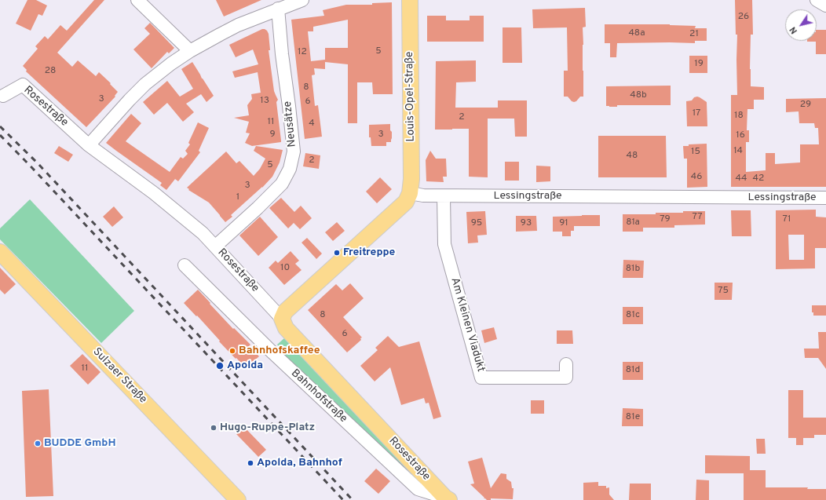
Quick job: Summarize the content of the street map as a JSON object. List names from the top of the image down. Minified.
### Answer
{"streets":{"main road":["Louis-Opel-Straße","Rosestraße","Sulzaer Straße"],"street":["Neusätze","Lessingstraße","Am Kleinen Viadukt","Bahnhofstraße"]},"crossings":[["Louis-Opel-Straße","Lessingstraße"],["Rosestraße","Neusätze"],["Rosestraße","Bahnhofstraße"],["Lessingstraße","Am Kleinen Viadukt"]],"places":["Freitreppe","Bahnhofskaffee","Apolda","Hugo-Ruppe-Platz","BUDDE GmbH","Apolda, Bahnhof"],"house_numbers":["26","48a","21","5","12","19","28","8","48b","3","13","6","29","17","18","2","11","4","9","3","16","14","15","48","2","5","46","44","42","3","1","77","79","71","81a","95","93","91","10","81b","75","8","81c","6","11","81d","81e"],"north":"bottom left"}
